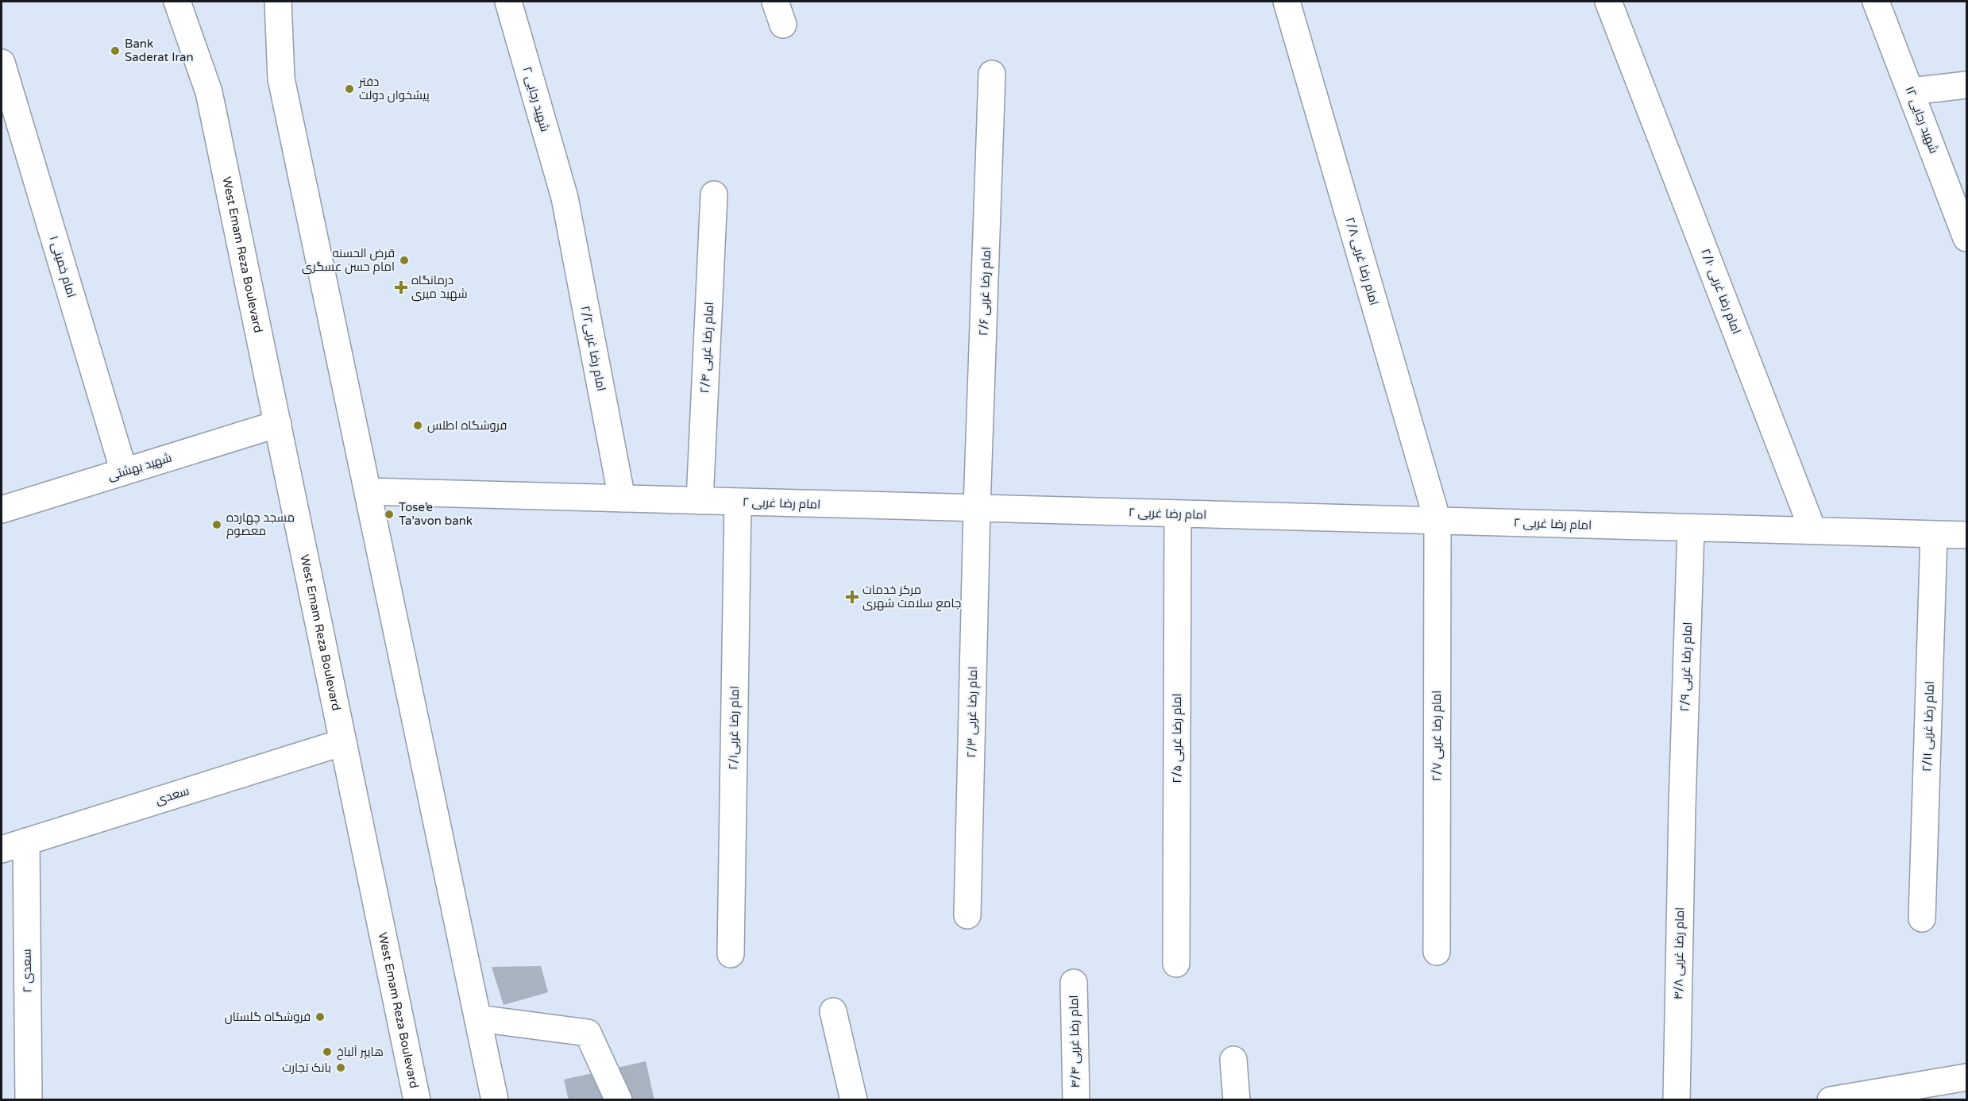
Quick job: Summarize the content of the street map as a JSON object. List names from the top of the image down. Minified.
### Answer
{"streets":{"street":["شهید رجایی ۲","شهید رجایی ۱۲","West Emam Reza Boulevard","امام رضا غربی ۲/۸","امام خمینی ۱","امام رضا غربی ۲/۶","امام رضا غربی ۲/۱۰","امام رضا غربی ۲/۴","امام رضا غربی۲/۲","شهید بهشتی","امام رضا غربی ۲","امام رضا غربی ۲/۹","امام رضا غربی ۲/۳","امام رضا غربی ۲/۱۱","امام رضا غربی۲/۱","امام رضا غربی ۲/۷","امام رضا غربی ۲/۵","سعدی","امام رضا غربی ۴/۸","سعدی ۲","امام رضا غربی ۴/۴"]},"crossings":[["شهید رجایی ۲","امام رضا غربی۲/۲"],["West Emam Reza Boulevard","شهید بهشتی"],["West Emam Reza Boulevard","سعدی"],["امام رضا غربی ۲/۸","امام رضا غربی ۲"],["امام رضا غربی ۲/۸","امام رضا غربی ۲/۷"],["امام خمینی ۱","شهید بهشتی"],["امام رضا غربی ۲/۶","امام رضا غربی ۲"],["امام رضا غربی ۲/۶","امام رضا غربی ۲/۳"],["امام رضا غربی ۲/۱۰","امام رضا غربی ۲"],["امام رضا غربی ۲/۴","امام رضا غربی ۲"],["امام رضا غربی۲/۲","امام رضا غربی ۲"],["امام رضا غربی ۲","امام رضا غربی ۲/۹"],["امام رضا غربی ۲","امام رضا غربی ۲/۳"],["امام رضا غربی ۲","امام رضا غربی ۲/۱۱"],["امام رضا غربی ۲","امام رضا غربی۲/۱"],["امام رضا غربی ۲","امام رضا غربی ۲/۷"],["امام رضا غربی ۲","امام رضا غربی ۲/۵"],["امام رضا غربی ۲/۹","امام رضا غربی ۴/۸"],["سعدی","سعدی ۲"]],"places":{"other":["Bank Saderat Iran","دفتر پیشخوان دولت","قرض الحسنه امام حسن عسگری","فروشگاه اطلس","Tose’e Ta’avon bank","مسجد چهارده معصوم","فروشگاه گلستان","هایپر آلباخ","بانک تجارت"],"health":["درمانگاه شهید میری","مرکز خدمات جامع سلامت شهری"]}}
